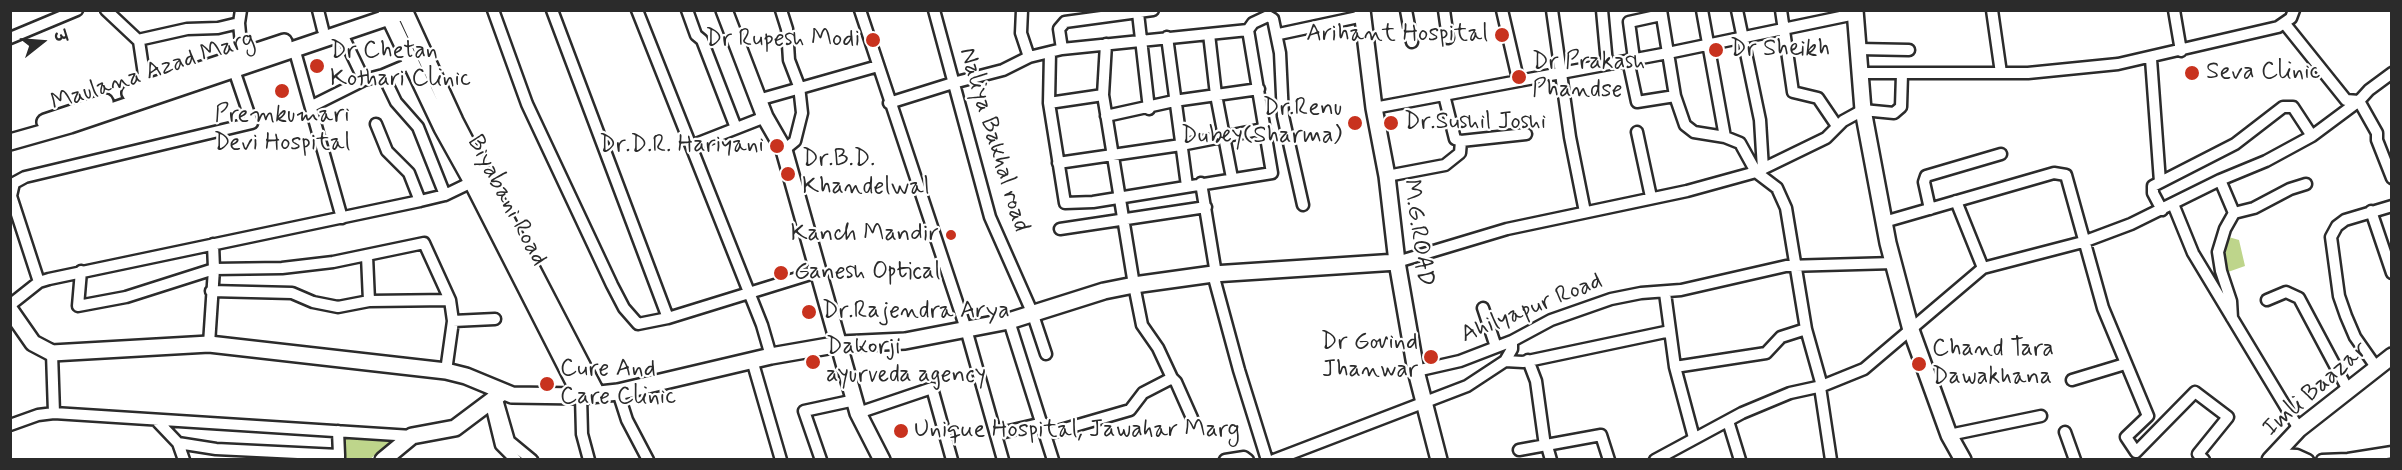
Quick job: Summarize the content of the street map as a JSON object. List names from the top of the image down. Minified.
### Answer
{"streets":{"street":["Maulana Azad Marg","Naliya Bakhal road","Biyabani Road","M.G.ROAD","Ahilyapur Road","Imli Baazar"]},"crossings":[["Maulana Azad Marg","Biyabani Road"],["M.G.ROAD","Ahilyapur Road"]],"places":["Arihant Hospital","Dr Rupesh Modi","Dr Sheikh","Dr Chetan Kothari Clinic","Seva Clinic","Dr Prakash Phandse","Premkumari Devi Hospital","Dr.Renu Dubey(Sharma)","Dr.Sushil Joshi","Dr.D.R. Hariyani","Dr.B.D. Khandelwal","Kanch Mandir","Ganesh Optical","Dr.Rajendra Arya","Dr Govind Jhanwar","Dakorji ayurveda agency","Chand Tara Dawakhana","Cure And Care Clinic","Unique Hospital, Jawahar Marg"],"north":"right"}
